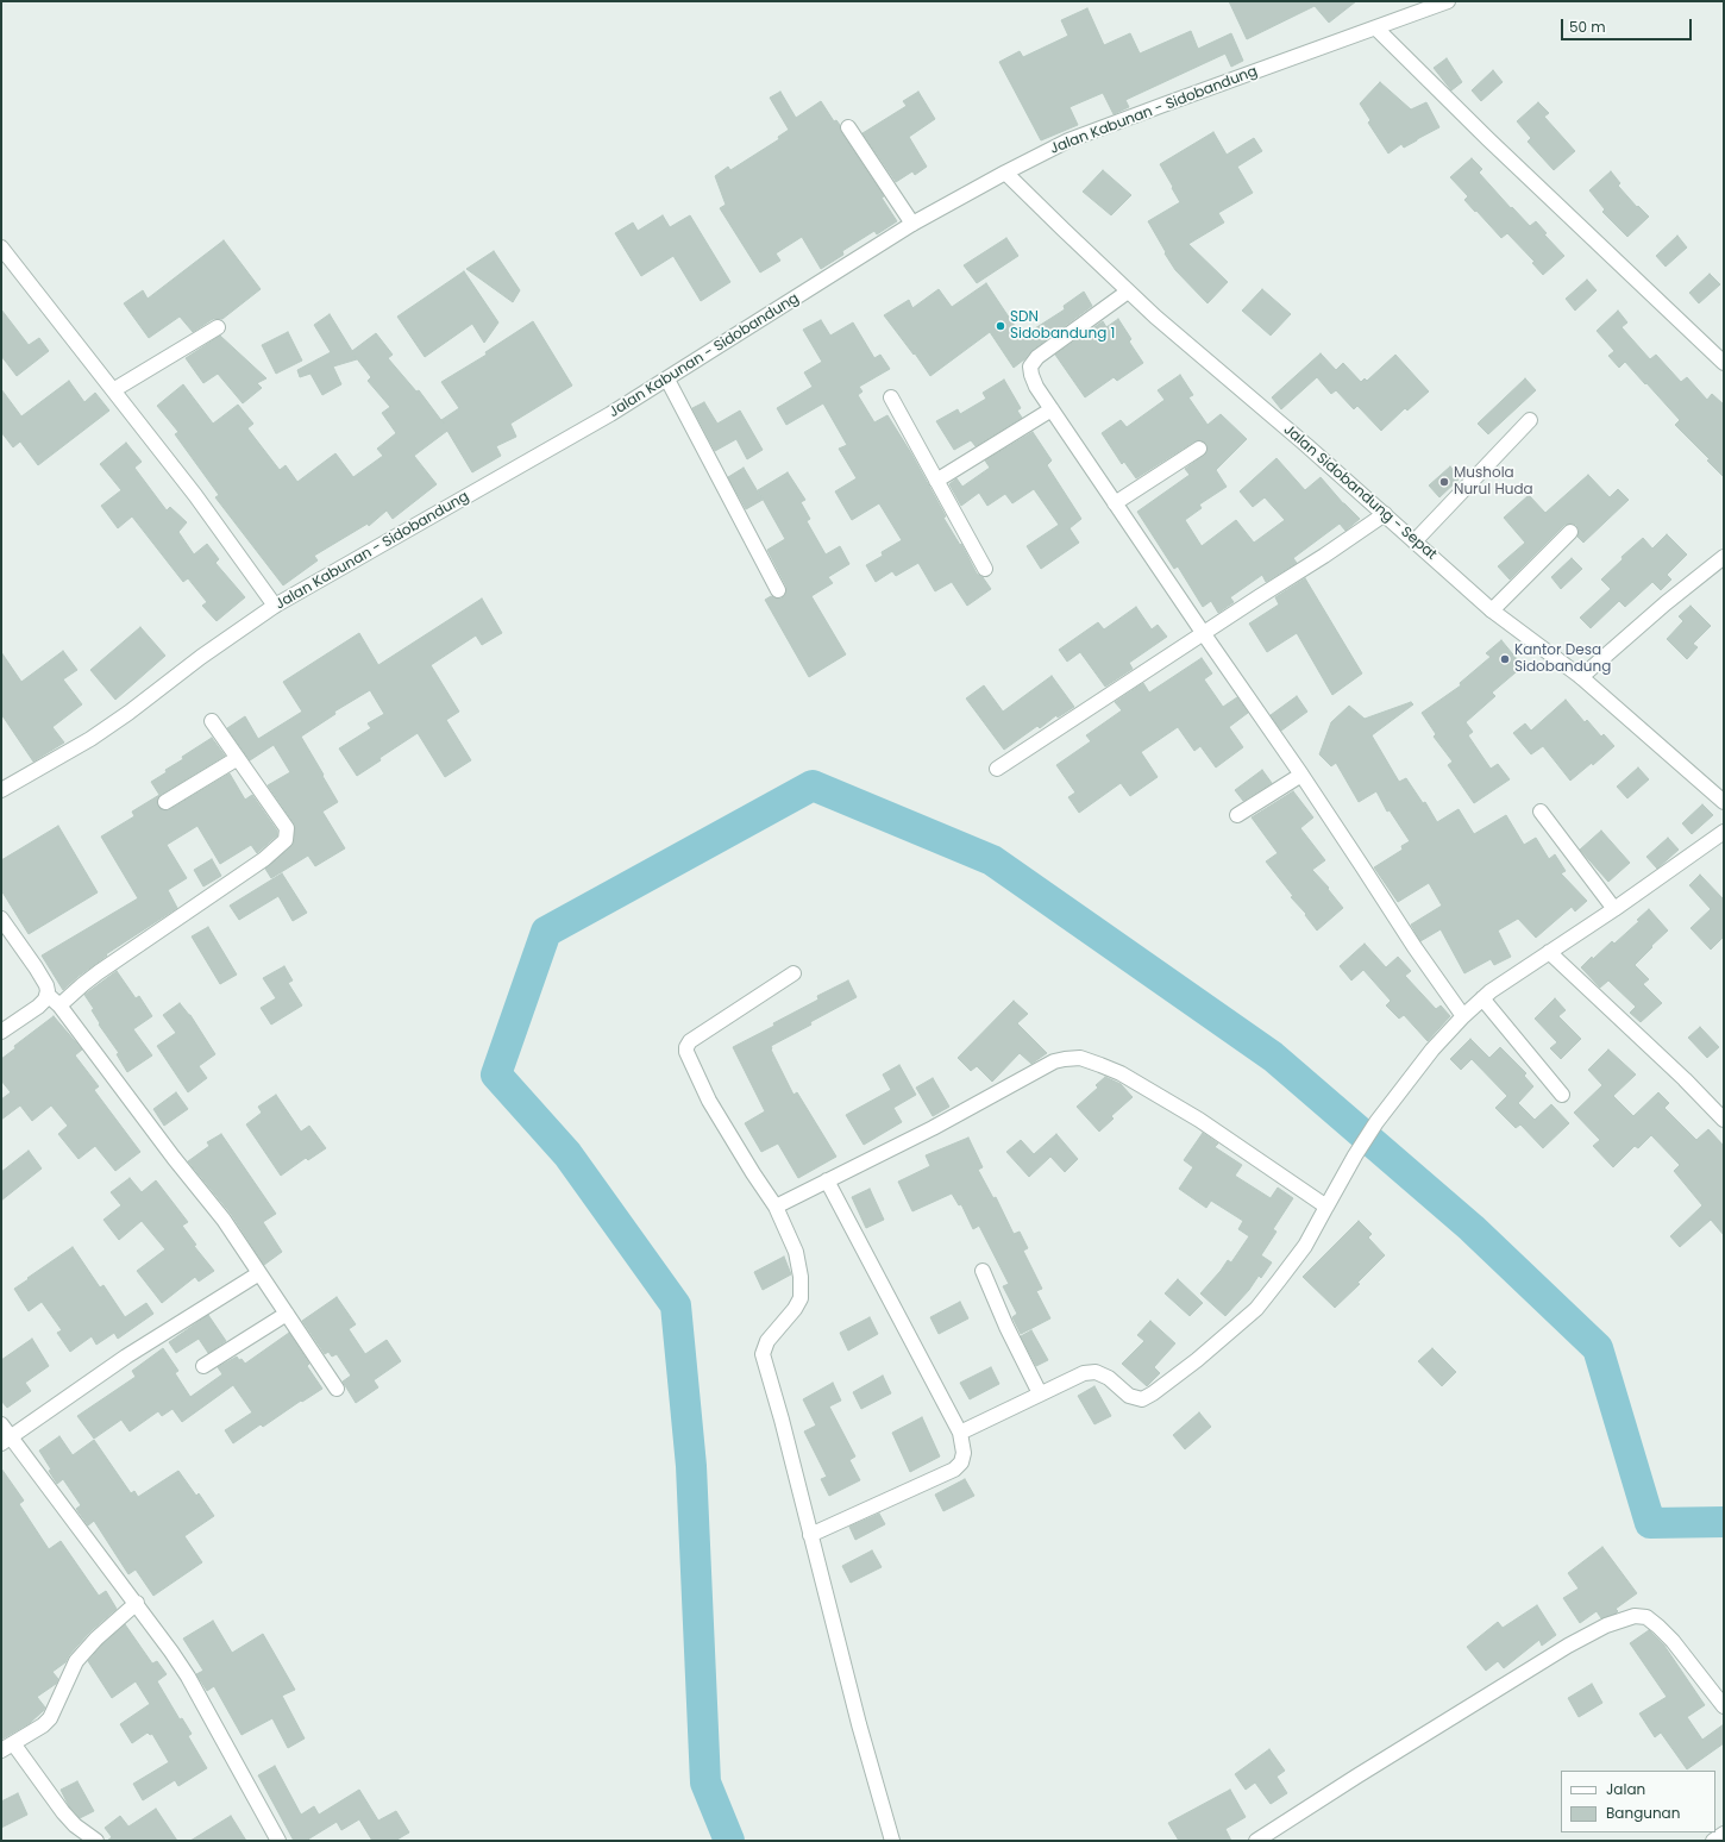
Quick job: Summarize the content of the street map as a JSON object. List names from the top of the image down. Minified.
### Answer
{"streets":{"street":["Jalan Kabunan - Sidobandung","Jalan Sidobandung - Sepat"]},"crossings":[["Jalan Kabunan - Sidobandung","Jalan Sidobandung - Sepat"]],"places":["SDN Sidobandung 1","Mushola Nurul Huda","Kantor Desa Sidobandung"],"legend":["Jalan","Bangunan"],"scale_bar":"50 m"}
